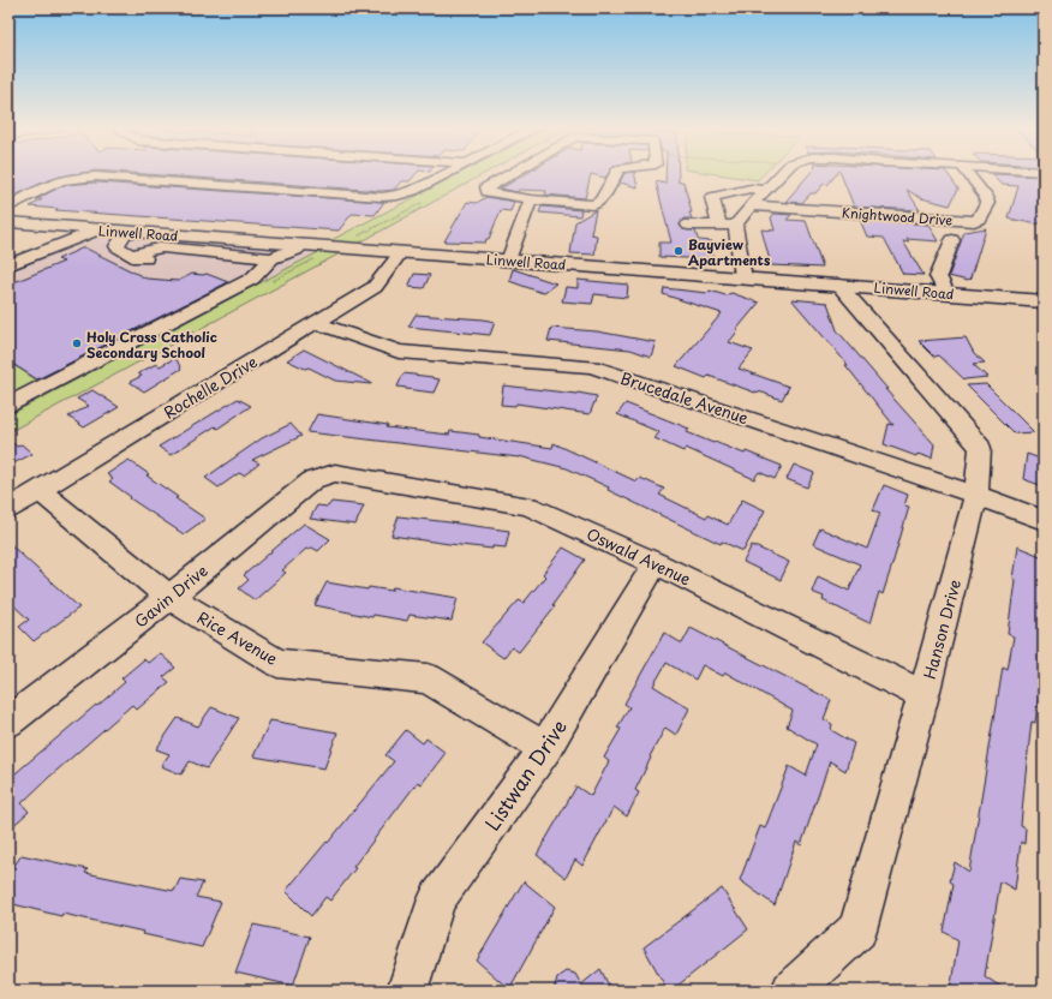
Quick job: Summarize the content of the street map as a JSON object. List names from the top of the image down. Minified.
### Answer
{"streets":{"main road":["Linwell Road"],"street":["Knightwood Drive","Rochelle Drive","Brucedale Avenue","Oswald Avenue","Gavin Drive","Hanson Drive","Rice Avenue","Listwan Drive"]},"crossings":[["Linwell Road","Rochelle Drive"],["Linwell Road","Hanson Drive"],["Rochelle Drive","Brucedale Avenue"],["Rochelle Drive","Rice Avenue"],["Brucedale Avenue","Hanson Drive"],["Oswald Avenue","Gavin Drive"],["Oswald Avenue","Hanson Drive"],["Oswald Avenue","Listwan Drive"],["Gavin Drive","Rice Avenue"],["Rice Avenue","Listwan Drive"]],"places":["Bayview Apartments","Holy Cross Catholic Secondary School"]}
